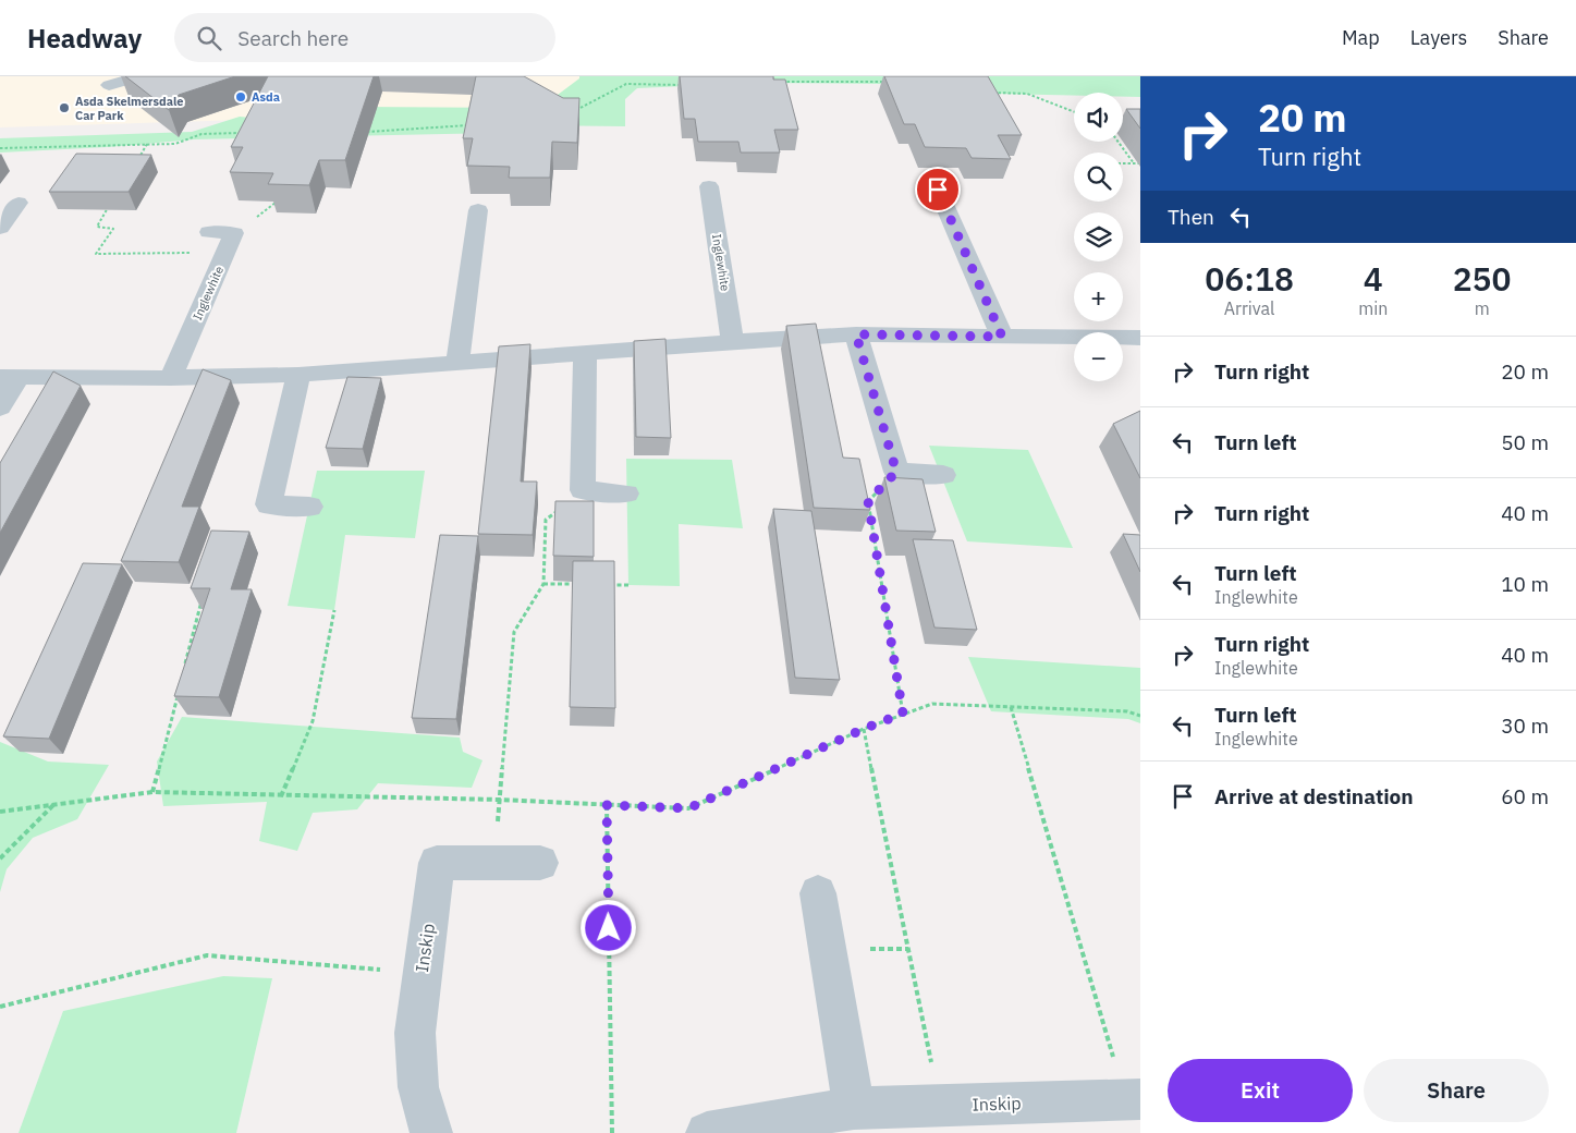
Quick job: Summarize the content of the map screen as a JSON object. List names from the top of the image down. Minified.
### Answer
{"streets":{"street":["Inglewhite","Inskip"]},"places":["Asda","Asda Skelmersdale Car Park"],"page":{"header":"Headway","search":"Search here","nav":["Map","Layers","Share"],"turn":["20 m","Turn right"],"map_buttons":["+","−"],"then":"Then","eta":["06:18","Arrival","4","min","250","m"],"list":[{"name":"Turn right","value":"20 m"},{"name":"Turn left","value":"50 m"},{"name":"Turn right","value":"40 m"},{"name":"Turn left","note":"Inglewhite","value":"10 m"},{"name":"Turn right","note":"Inglewhite","value":"40 m"},{"name":"Turn left","note":"Inglewhite","value":"30 m"},{"name":"Arrive at destination","value":"60 m"}],"buttons":["Exit","Share"]}}
